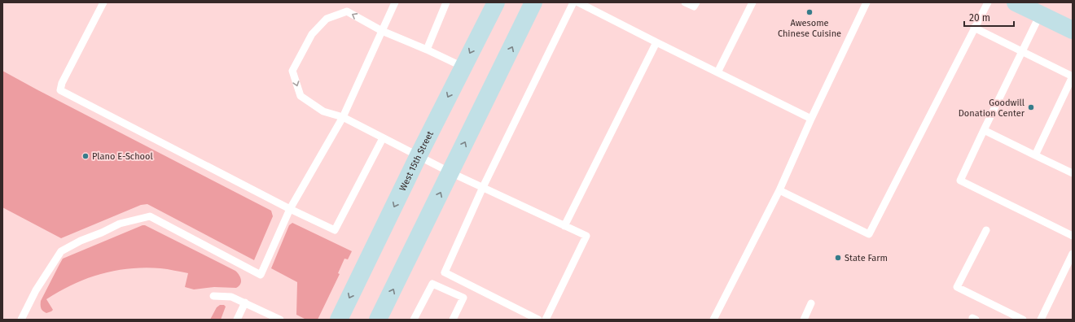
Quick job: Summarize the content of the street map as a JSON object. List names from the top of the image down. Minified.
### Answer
{"streets":{"main road":["West 15th Street"]},"places":["Awesome Chinese Cuisine","Goodwill Donation Center","Plano E-School","State Farm"],"scale_bar":"20 m"}
